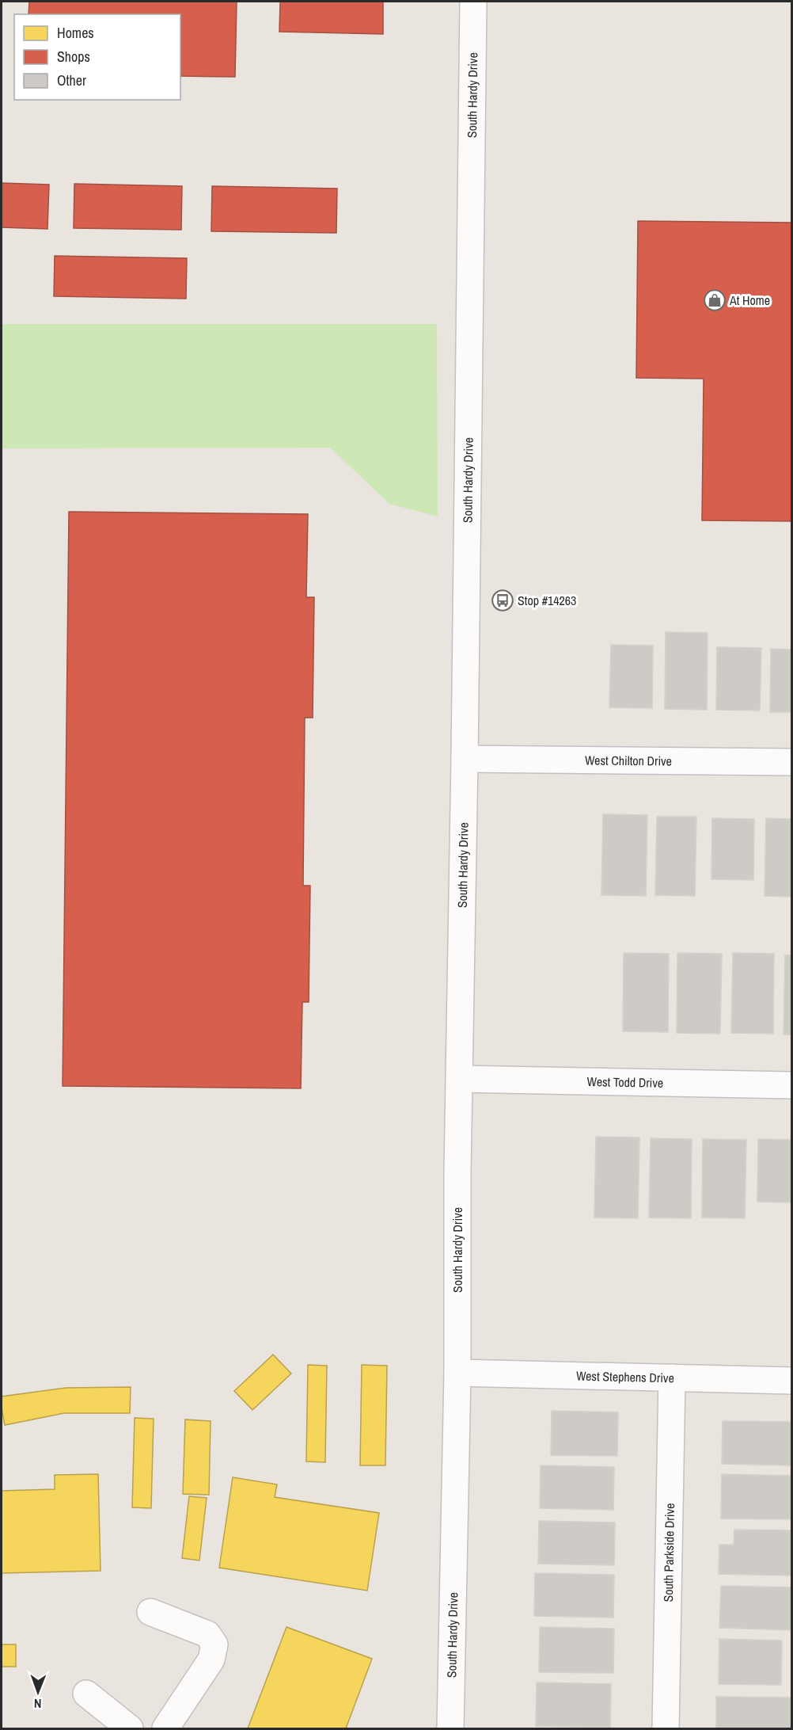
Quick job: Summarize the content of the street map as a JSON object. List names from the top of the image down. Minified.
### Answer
{"streets":{"street":["South Hardy Drive","West Chilton Drive","West Todd Drive","West Stephens Drive","South Parkside Drive"]},"crossings":[["South Hardy Drive","West Chilton Drive"],["South Hardy Drive","West Todd Drive"],["South Hardy Drive","West Stephens Drive"],["West Stephens Drive","South Parkside Drive"]],"places":{"shop":["At Home"],"bus stop":["Stop #14263"]},"legend":["Homes","Shops","Other"],"north":"bottom"}
